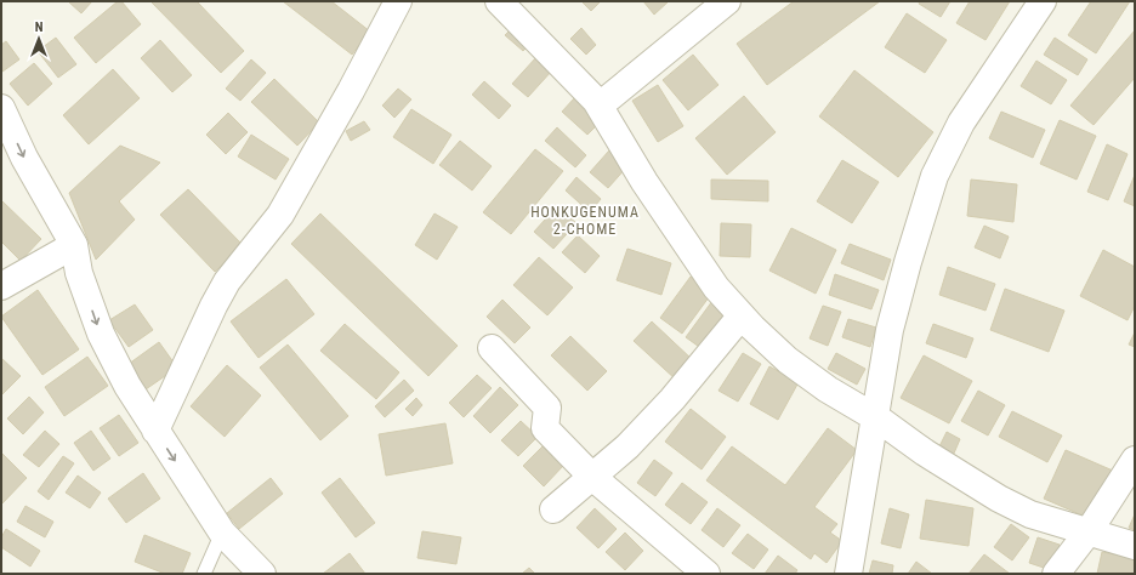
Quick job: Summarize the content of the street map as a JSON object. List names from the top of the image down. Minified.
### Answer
{"districts":["HONKUGENUMA 2-CHOME"],"north":"top"}
